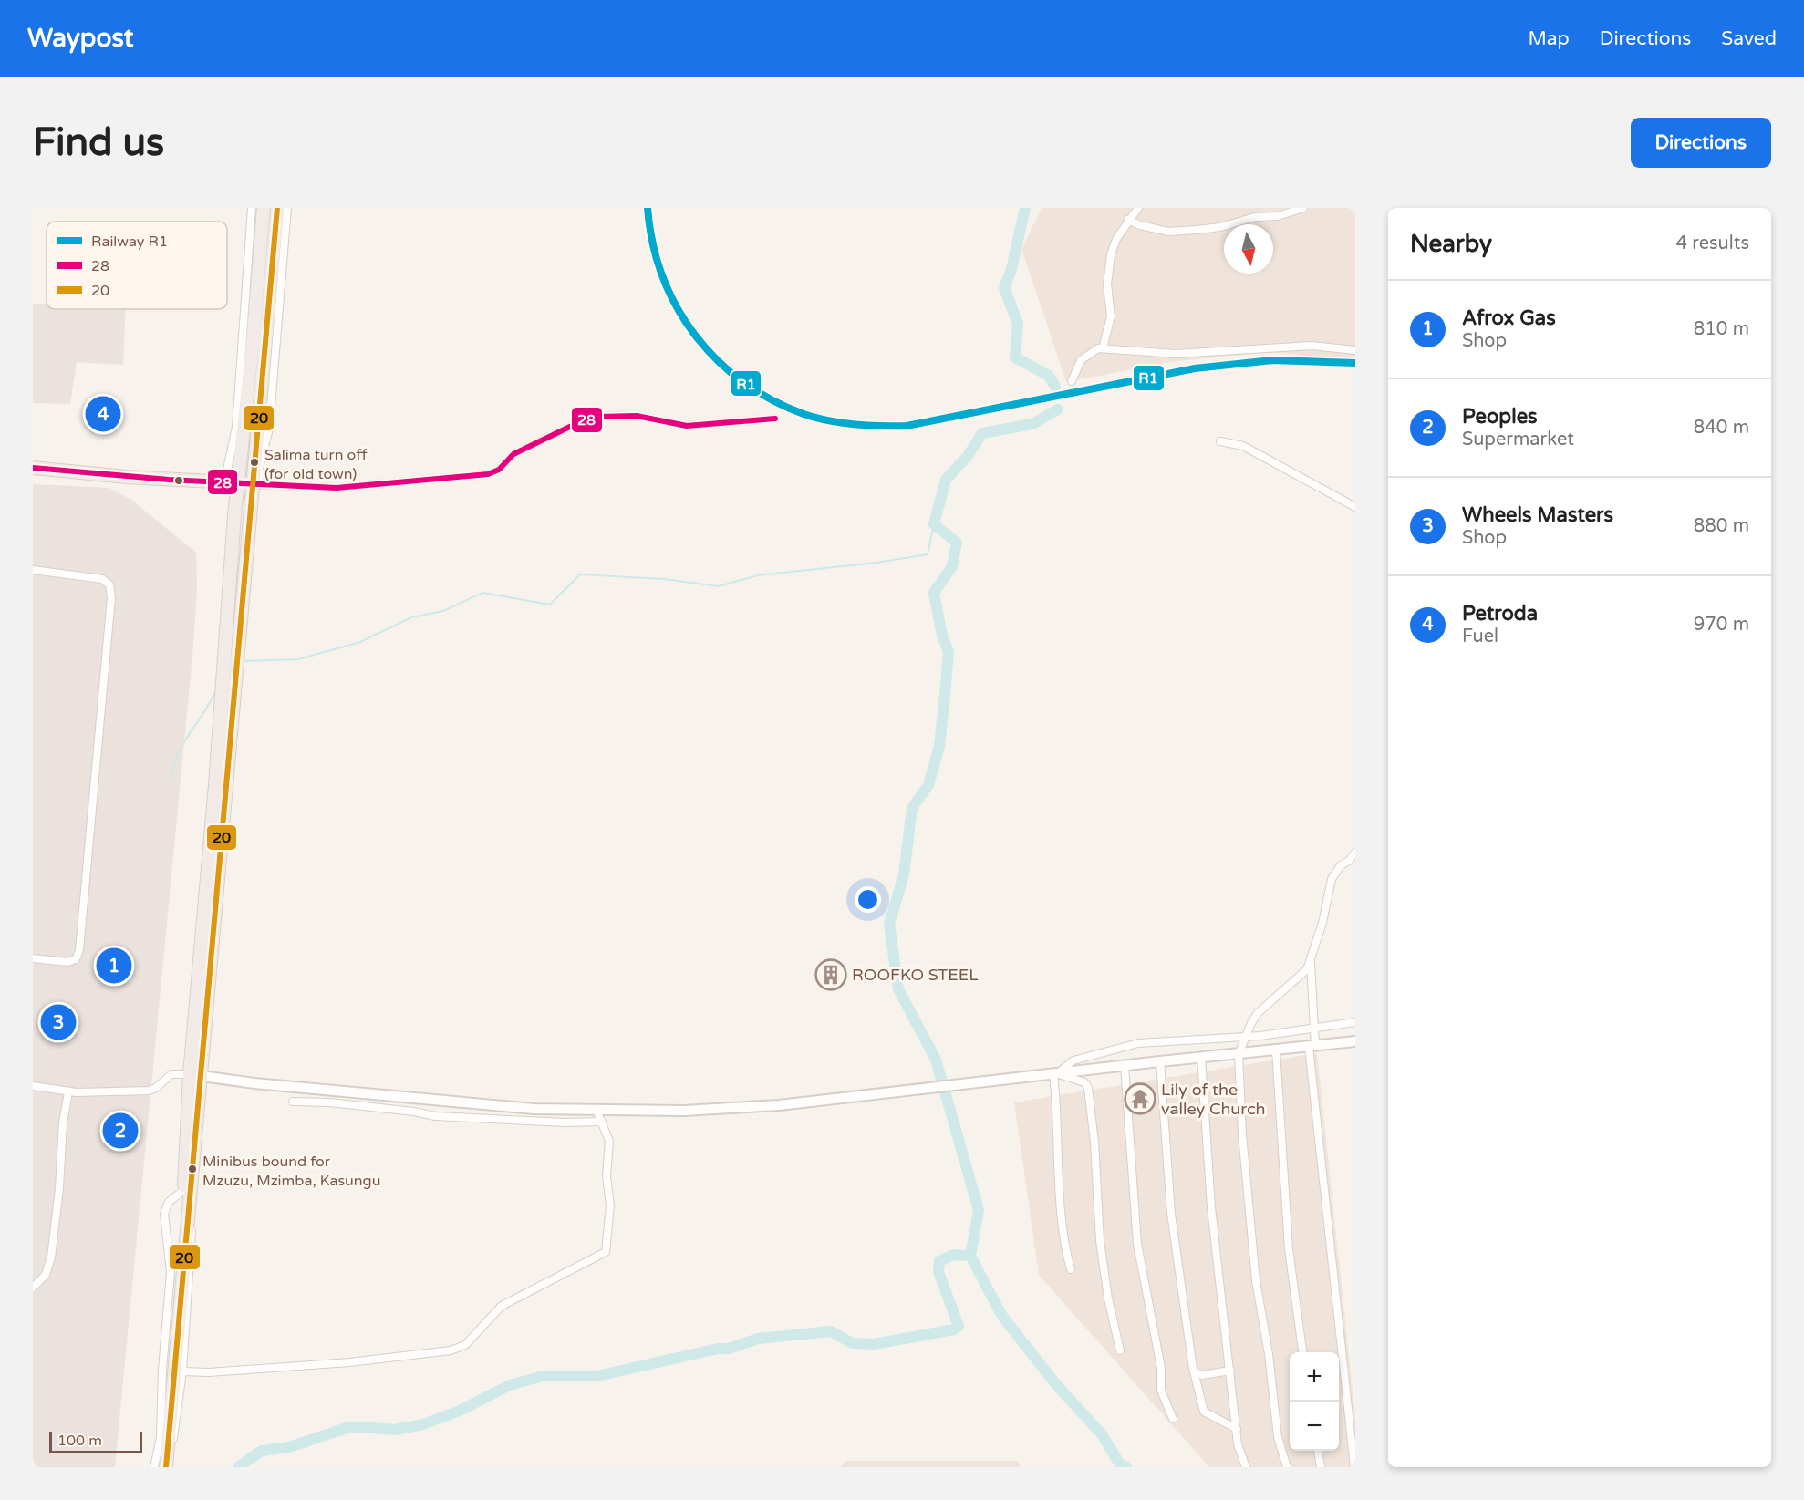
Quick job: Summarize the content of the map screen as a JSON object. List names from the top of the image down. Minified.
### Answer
{"places":{"other":["Salima turn off (for old town)","Minibus bound for Mzuzu, Mzimba, Kasungu"],"building":["ROOFKO STEEL"],"temple":["Lily of the valley Church"]},"lines":["rail line R1","transit line 20","transit line 28"],"legend":["Railway R1","28","20"],"scale_bar":"100 m","north":"bottom","page":{"header":"Waypost","nav":["Map","Directions","Saved"],"buttons":"Directions","title":"Find us","heading":["Nearby","4 results"],"list":[{"mark":"1","name":"Afrox Gas","note":"Shop","value":"810 m"},{"mark":"2","name":"Peoples","note":"Supermarket","value":"840 m"},{"mark":"3","name":"Wheels Masters","note":"Shop","value":"880 m"},{"mark":"4","name":"Petroda","note":"Fuel","value":"970 m"}],"pins":["4","1","3","2"],"map_buttons":["+","−"],"scale":"100 m"}}
